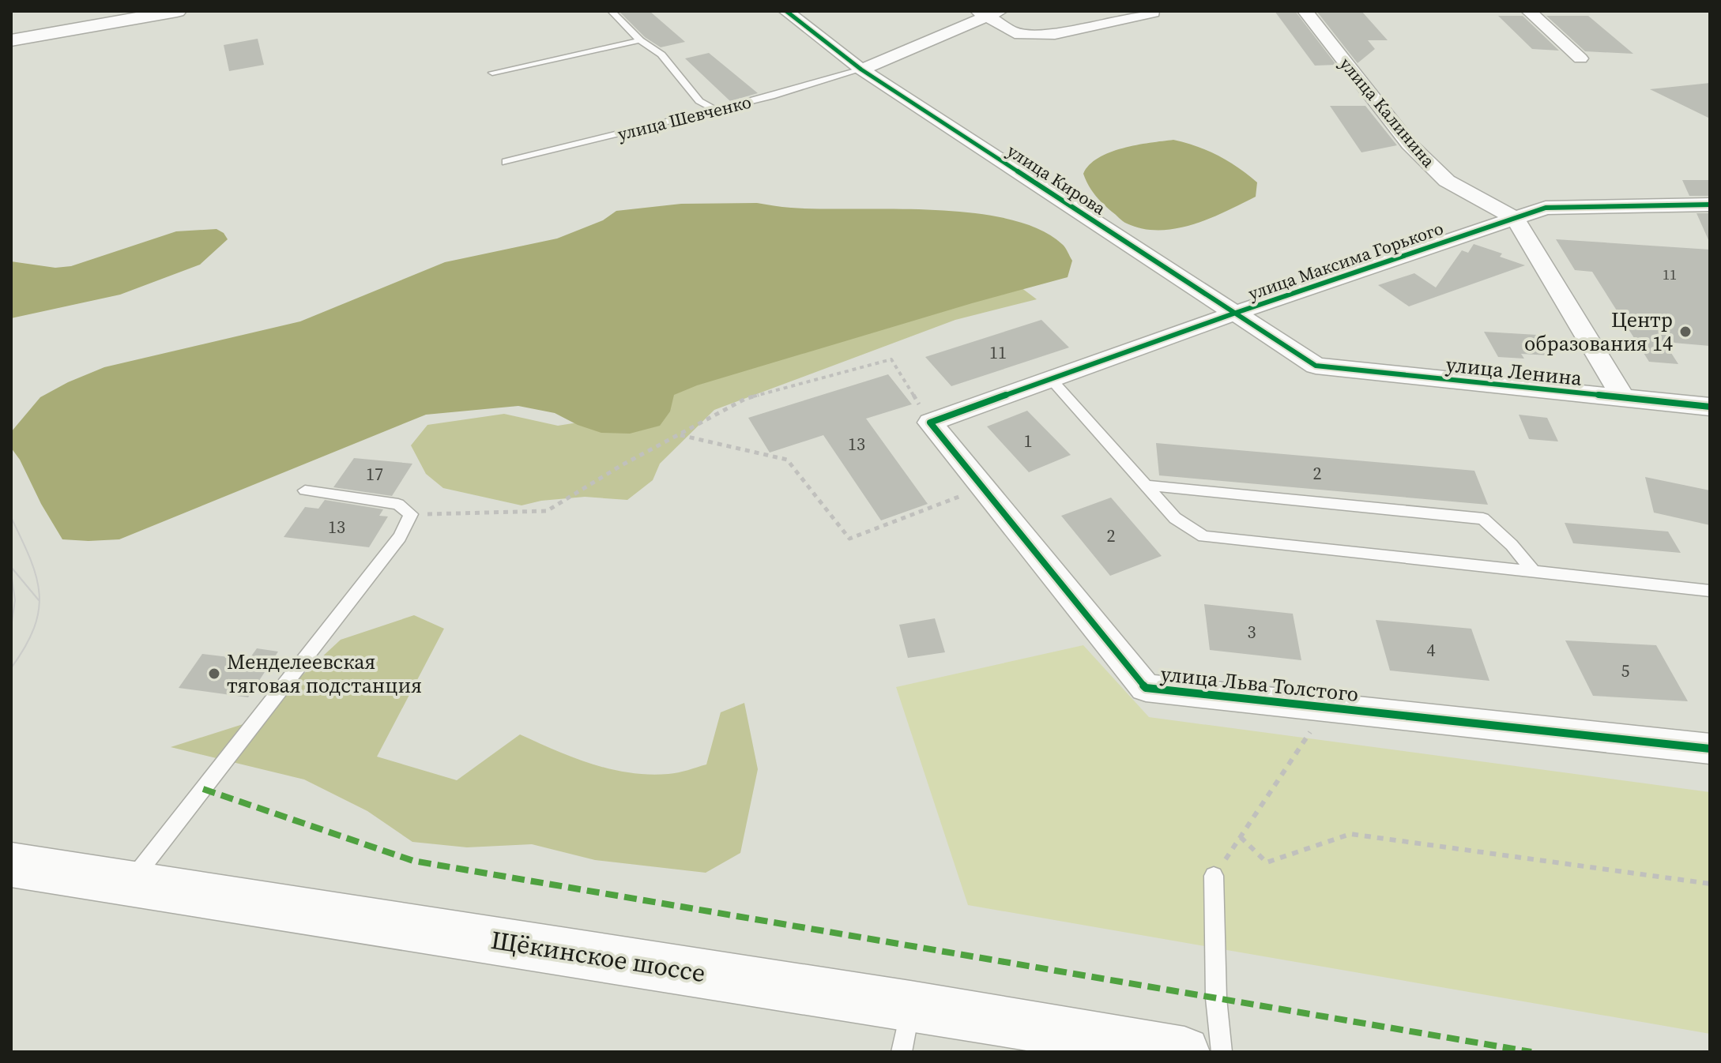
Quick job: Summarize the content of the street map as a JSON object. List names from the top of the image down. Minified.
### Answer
{"streets":{"main road":["Щёкинское шоссе"],"street":["улица Калинина","улица Кирова","улица Максима Горького","улица Ленина","улица Льва Толстого"],"lane":["улица Шевченко"]},"crossings":[["улица Калинина","улица Максима Горького"],["улица Шевченко","улица Кирова"],["улица Кирова","улица Максима Горького"],["улица Кирова","улица Ленина"],["улица Максима Горького","улица Льва Толстого"]],"places":["Центр образования 14","Менделеевская тяговая подстанция"],"house_numbers":["11","11","1","13","2","17","13","2","3","4","5"]}
